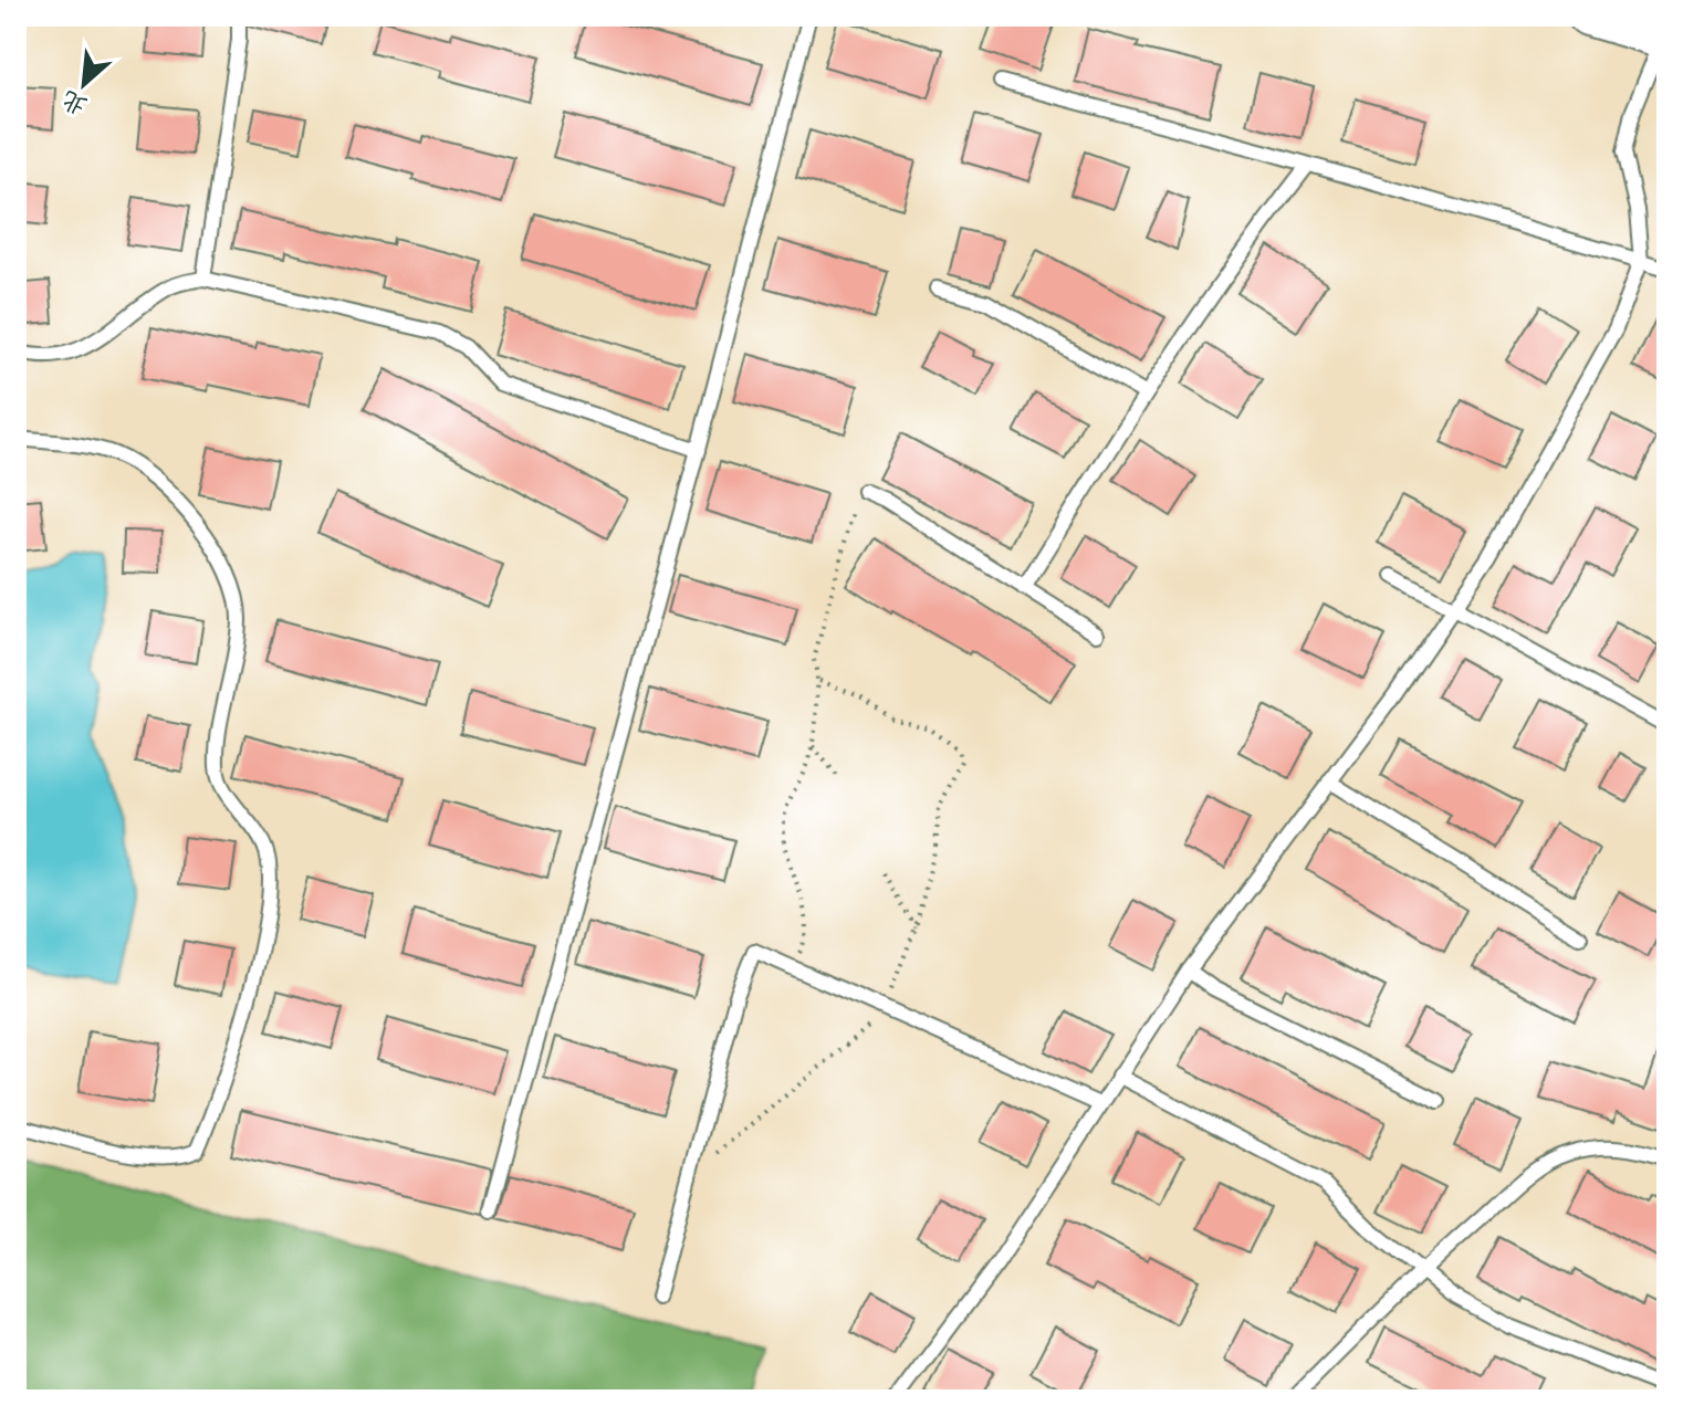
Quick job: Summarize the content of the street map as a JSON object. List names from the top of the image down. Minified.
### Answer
{"north":"bottom left"}
